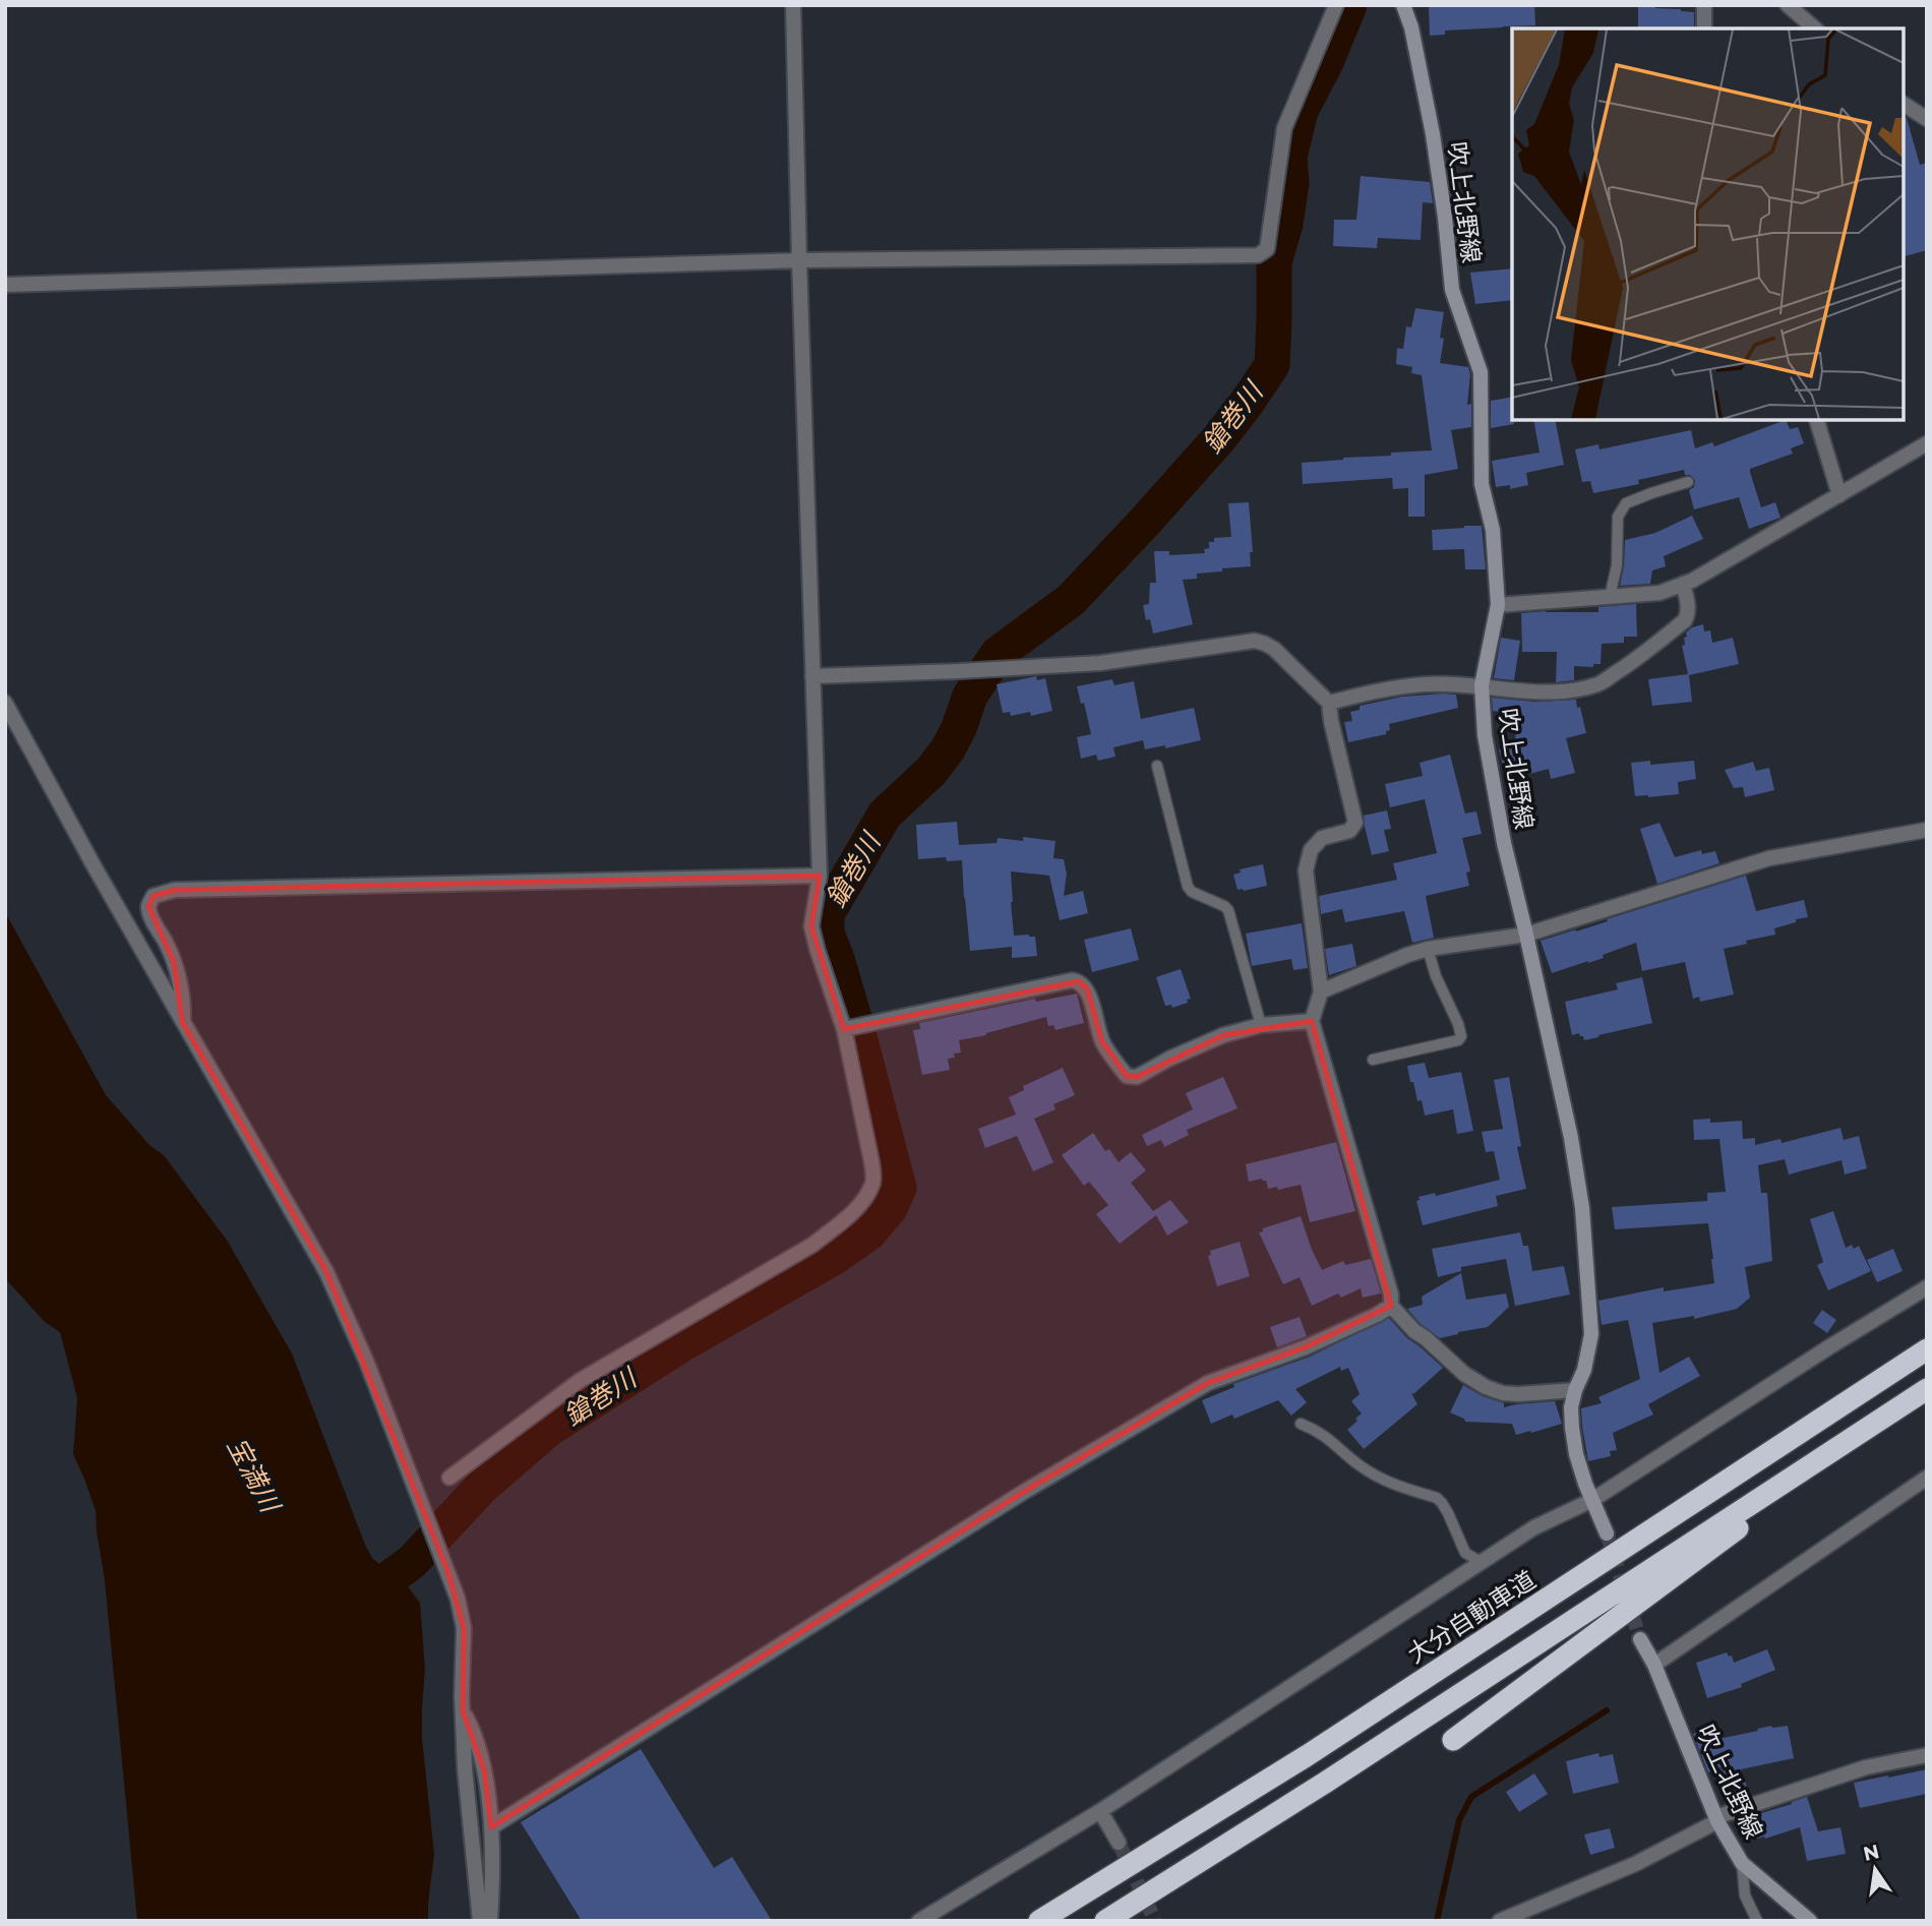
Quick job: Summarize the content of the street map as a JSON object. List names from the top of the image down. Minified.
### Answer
{"streets":{"highway":["大分自動車道"],"main road":["吹上北野線"]},"water":["鎗巻川","宝満川"],"north":"top"}
